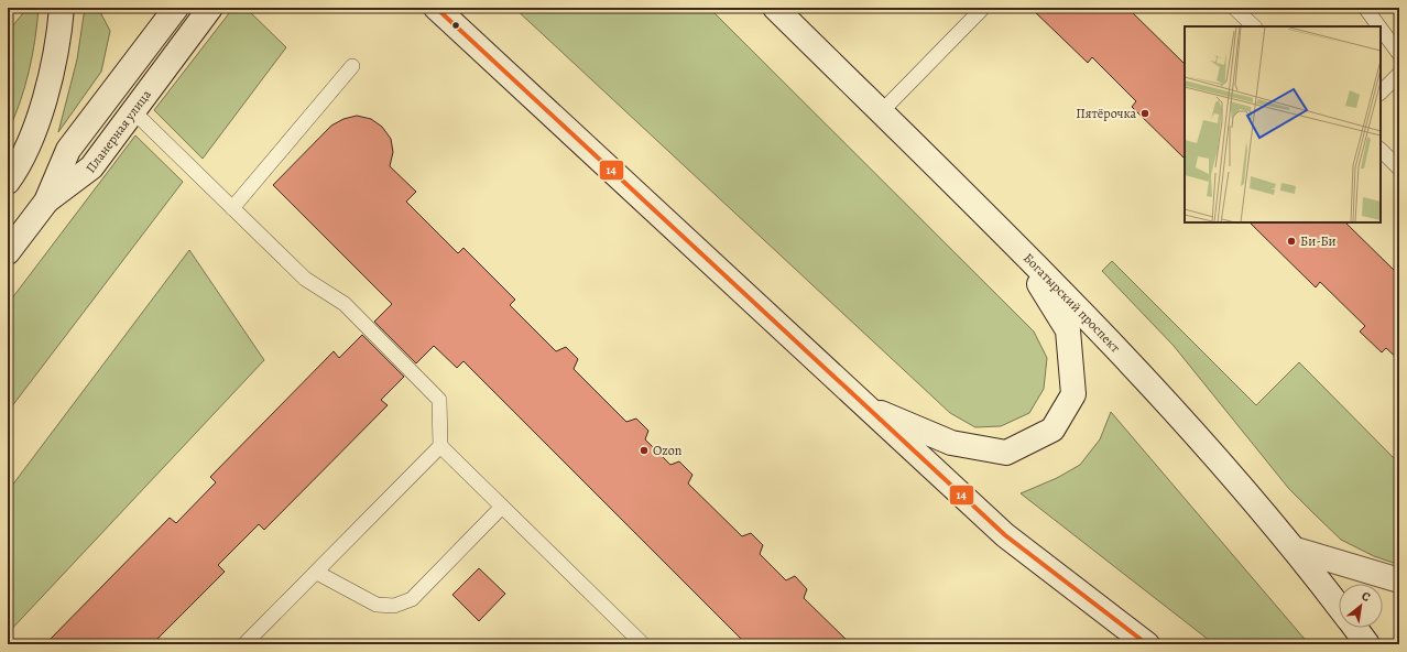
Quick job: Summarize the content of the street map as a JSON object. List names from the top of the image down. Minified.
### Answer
{"streets":{"main road":["Планерная улица","Богатырский проспект"]},"places":["Пятёрочка","Би-Би","Ozon"],"lines":["transit line 14"],"north":"top right"}
